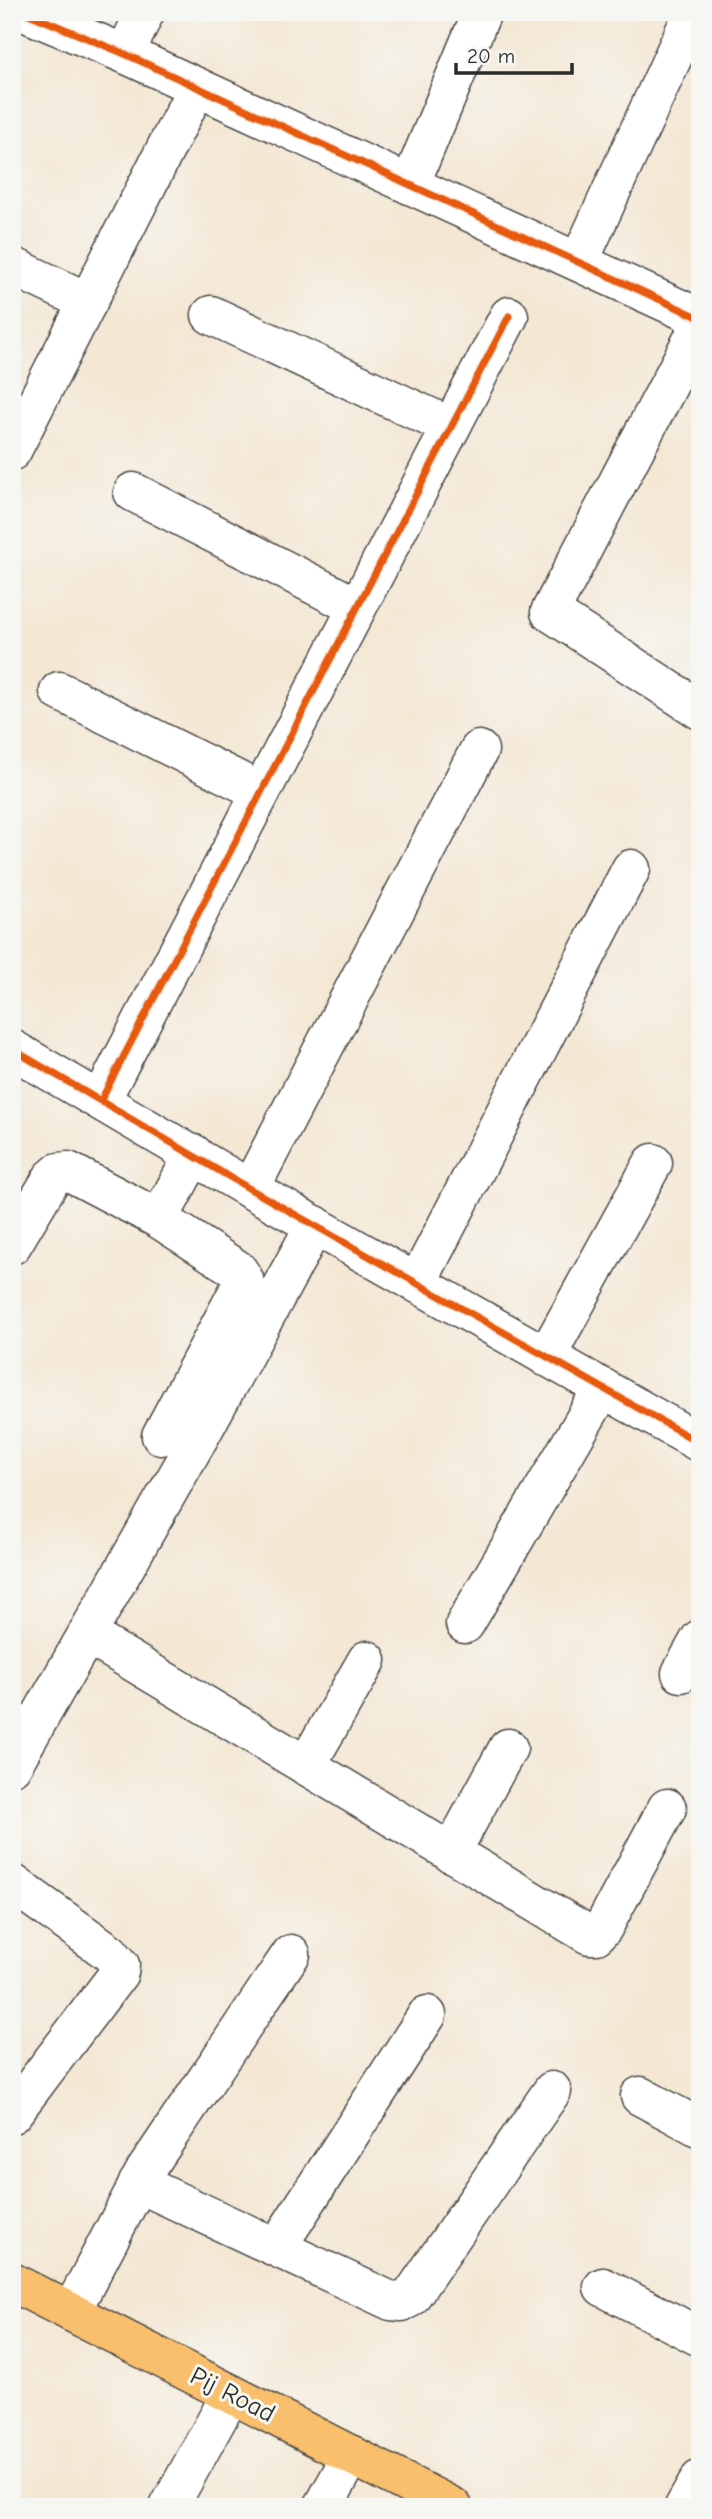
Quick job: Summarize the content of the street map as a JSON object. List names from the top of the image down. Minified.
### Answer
{"streets":{"main road":["Pij Road"]},"scale_bar":"20 m"}
